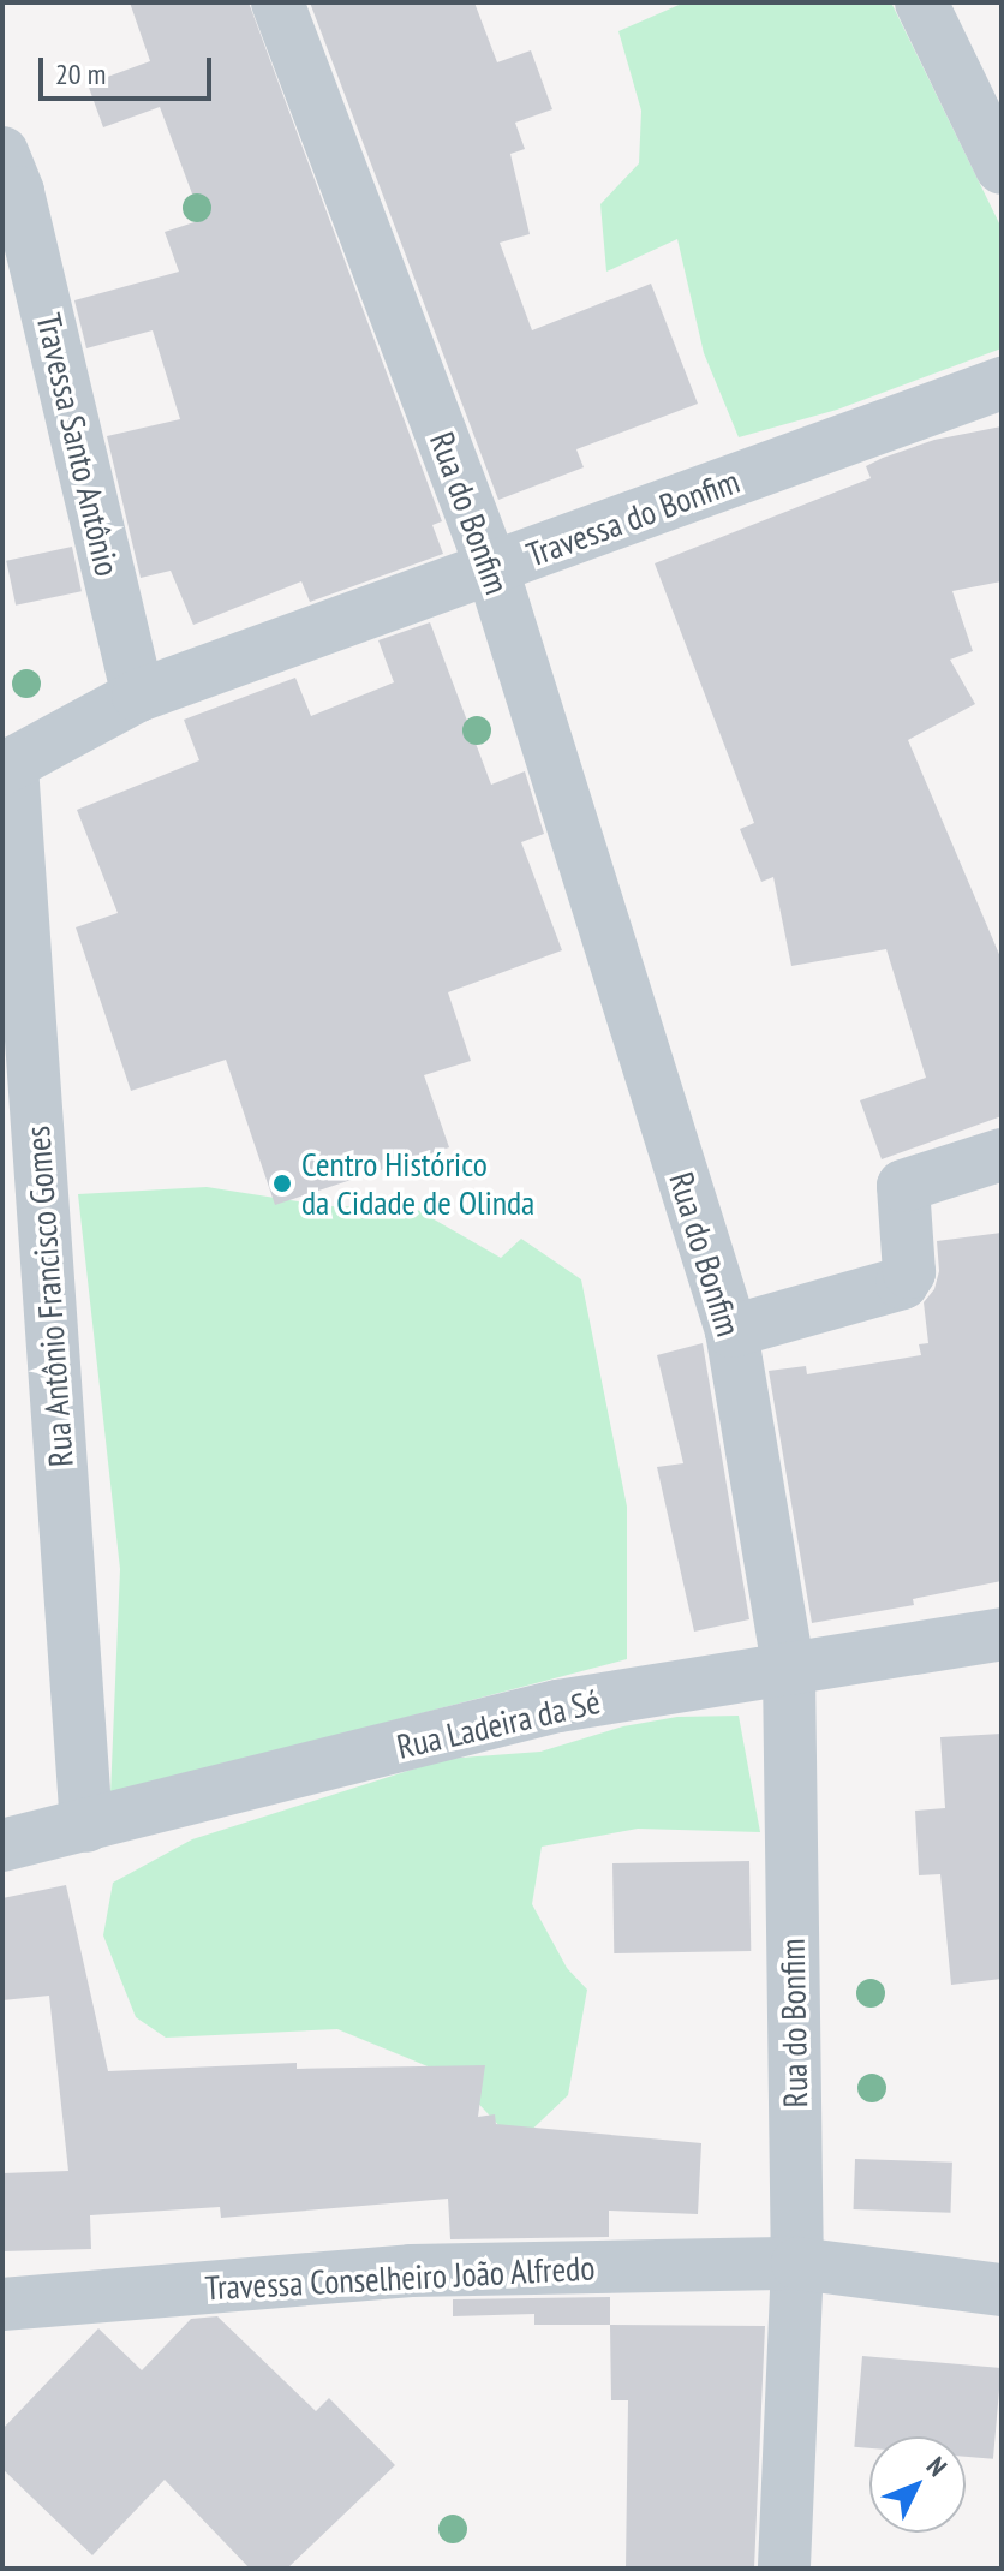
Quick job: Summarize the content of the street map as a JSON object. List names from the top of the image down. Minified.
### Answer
{"streets":{"street":["Travessa Santo Antônio","Rua do Bonfim","Travessa do Bonfim","Rua Antônio Francisco Gomes","Rua Ladeira da Sé","Travessa Conselheiro João Alfredo"]},"crossings":[["Travessa Santo Antônio","Travessa do Bonfim"],["Rua do Bonfim","Travessa do Bonfim"],["Rua do Bonfim","Rua Ladeira da Sé"],["Rua do Bonfim","Travessa Conselheiro João Alfredo"],["Travessa do Bonfim","Rua Antônio Francisco Gomes"],["Rua Antônio Francisco Gomes","Rua Ladeira da Sé"]],"places":["Centro Histórico da Cidade de Olinda"],"scale_bar":"20 m","north":"top right"}
